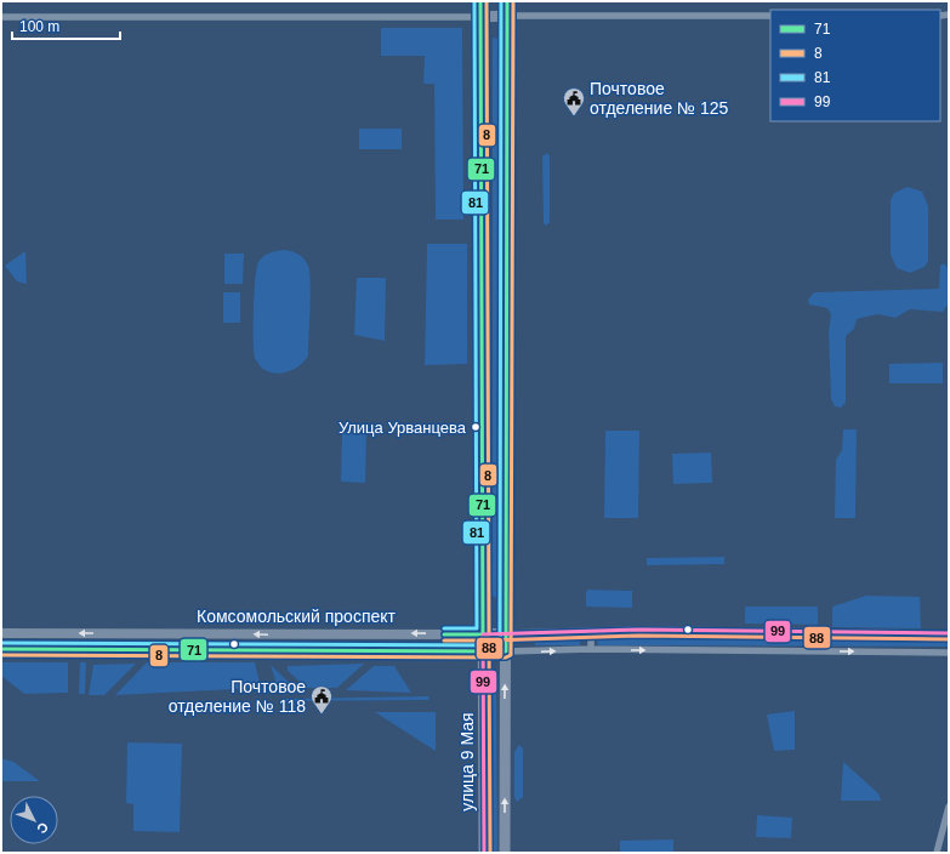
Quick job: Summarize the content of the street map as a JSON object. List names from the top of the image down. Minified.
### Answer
{"streets":{"main road":["Комсомольский проспект","улица 9 Мая"]},"crossings":[["Комсомольский проспект","улица 9 Мая"]],"places":{"public building":["Почтовое отделение № 125","Почтовое отделение № 118"],"other":["Улица Урванцева"]},"lines":["transit line 71","transit line 8","transit line 81","transit line 99","transit line 88"],"legend":["71","8","81","99"],"scale_bar":"100 m","north":"bottom right"}
